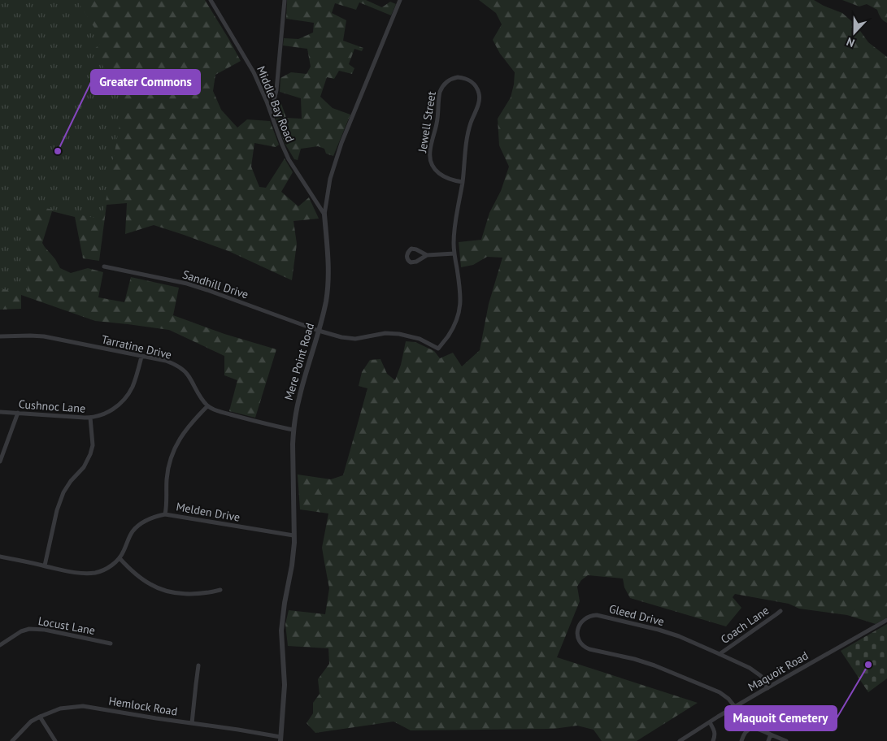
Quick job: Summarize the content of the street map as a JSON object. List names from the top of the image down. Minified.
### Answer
{"streets":{"street":["Middle Bay Road","Jewell Street","Sandhill Drive","Tarratine Drive","Mere Point Road","Cushnoc Lane","Melden Drive","Gleed Drive","Coach Lane","Locust Lane","Maquoit Road","Hemlock Road"]},"crossings":[["Middle Bay Road","Mere Point Road"],["Jewell Street","Sandhill Drive"],["Sandhill Drive","Mere Point Road"],["Tarratine Drive","Cushnoc Lane"],["Mere Point Road","Melden Drive"],["Mere Point Road","Hemlock Road"],["Gleed Drive","Coach Lane"],["Gleed Drive","Maquoit Road"]],"places":["Greater Commons","Maquoit Cemetery"],"north":"bottom"}
